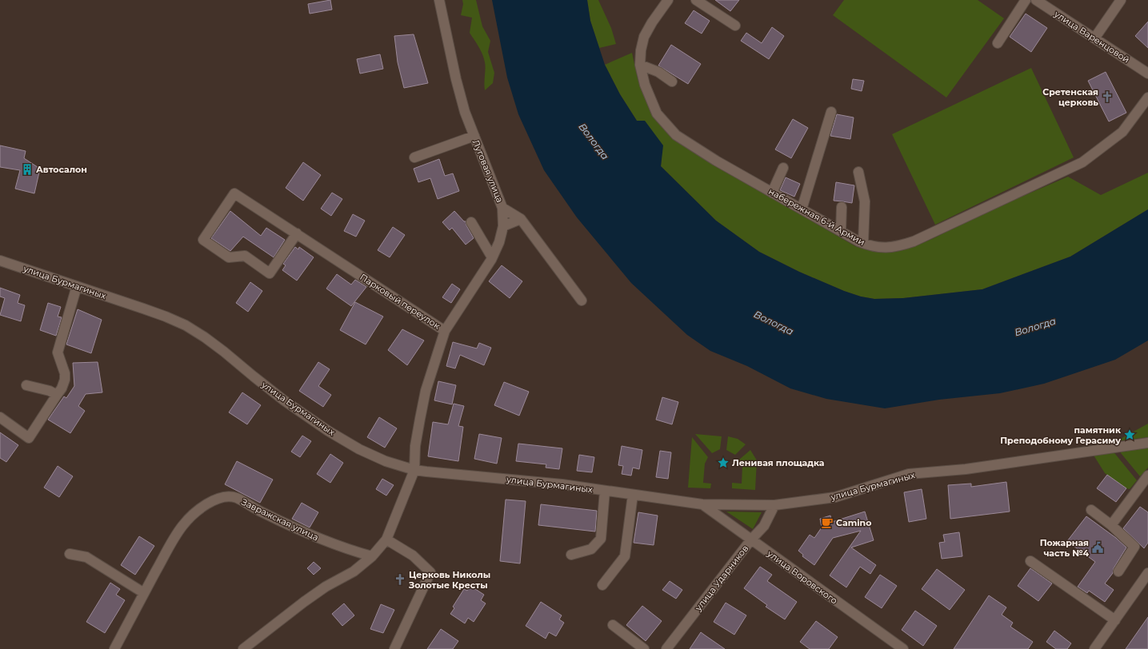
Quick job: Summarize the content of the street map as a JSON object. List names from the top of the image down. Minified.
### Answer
{"streets":{"street":["улица Варенцовой","Луговая улица","набережная 6-й Армии","улица Бурмагиных","Парковый переулок","Завражская улица","улица Воровского","улица Ударников"]},"crossings":[["Луговая улица","Парковый переулок"],["улица Бурмагиных","Парковый переулок"],["улица Бурмагиных","улица Воровского"],["улица Бурмагиных","улица Ударников"],["улица Воровского","улица Ударников"]],"water":["Вологда"],"places":{"church":["Сретенская церковь","Церковь Николы Золотые Кресты"],"building":["Автосалон"],"place":["памятник Преподобному Герасиму","Ленивая площадка"],"cafe":["Camino"],"public building":["Пожарная часть №4"]}}
